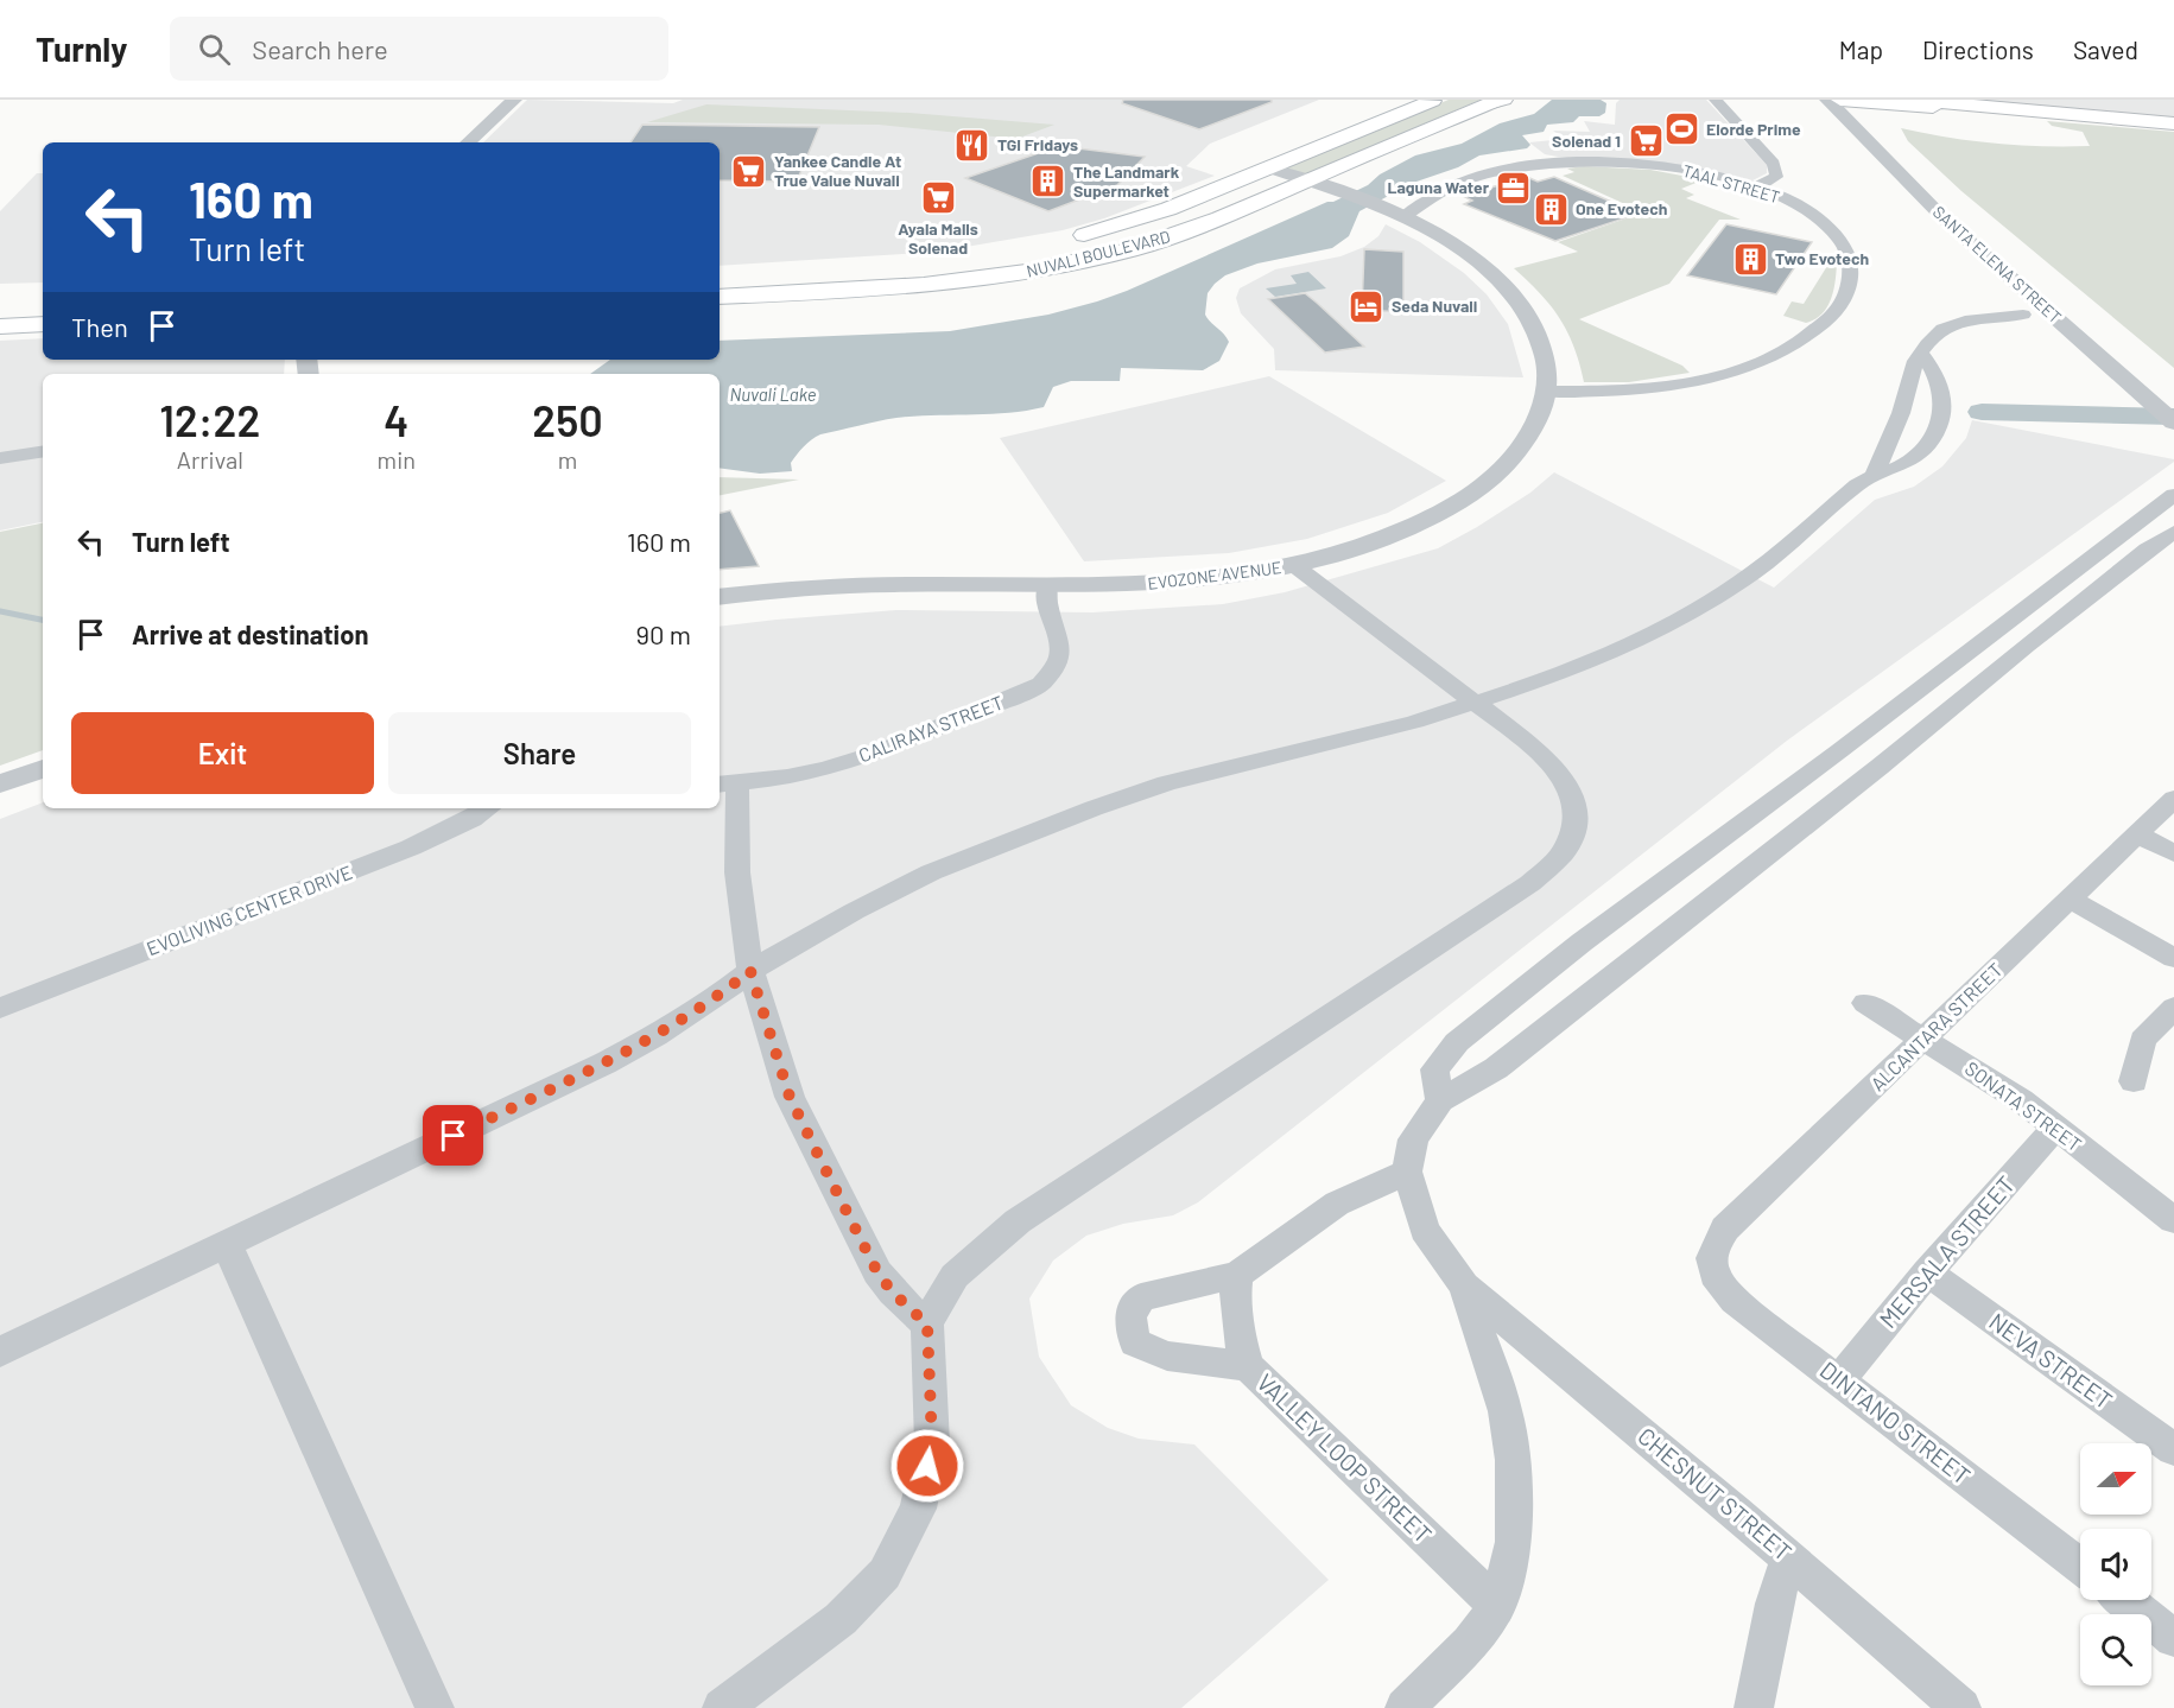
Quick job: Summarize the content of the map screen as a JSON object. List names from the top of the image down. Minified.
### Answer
{"streets":{"main road":["NUVALI BOULEVARD"],"street":["TAAL STREET","SANTA ELENA STREET","EVOZONE AVENUE","CALIRAYA STREET","EVOLIVING CENTER DRIVE","ALCANTARA STREET","SONATA STREET","MERSALA STREET","NEVA STREET","DINTANO STREET","VALLEY LOOP STREET","CHESNUT STREET"]},"crossings":[["TAAL STREET","EVOZONE AVENUE"],["NUVALI BOULEVARD","EVOZONE AVENUE"],["EVOZONE AVENUE","CALIRAYA STREET"],["ALCANTARA STREET","SONATA STREET"],["ALCANTARA STREET","DINTANO STREET"],["SONATA STREET","MERSALA STREET"],["MERSALA STREET","NEVA STREET"],["MERSALA STREET","DINTANO STREET"]],"water":["Nuvali Lake"],"places":{"sports":["Elorde Prime"],"supermarket":["Solenad 1","Yankee Candle At True Value Nuvali","Ayala Malls Solenad"],"restaurant":["TGI Fridays"],"building":["The Landmark Supermarket","One Evotech","Two Evotech"],"office":["Laguna Water"],"hotel":["Seda Nuvali"]},"north":"right","page":{"header":"Turnly","search":"Search here","nav":["Map","Directions","Saved"],"turn":["160 m","Turn left"],"then":"Then","eta":["12:22","Arrival","4","min","250","m"],"list":[{"name":"Turn left","value":"160 m"},{"name":"Arrive at destination","value":"90 m"}],"buttons":["Exit","Share"]}}
